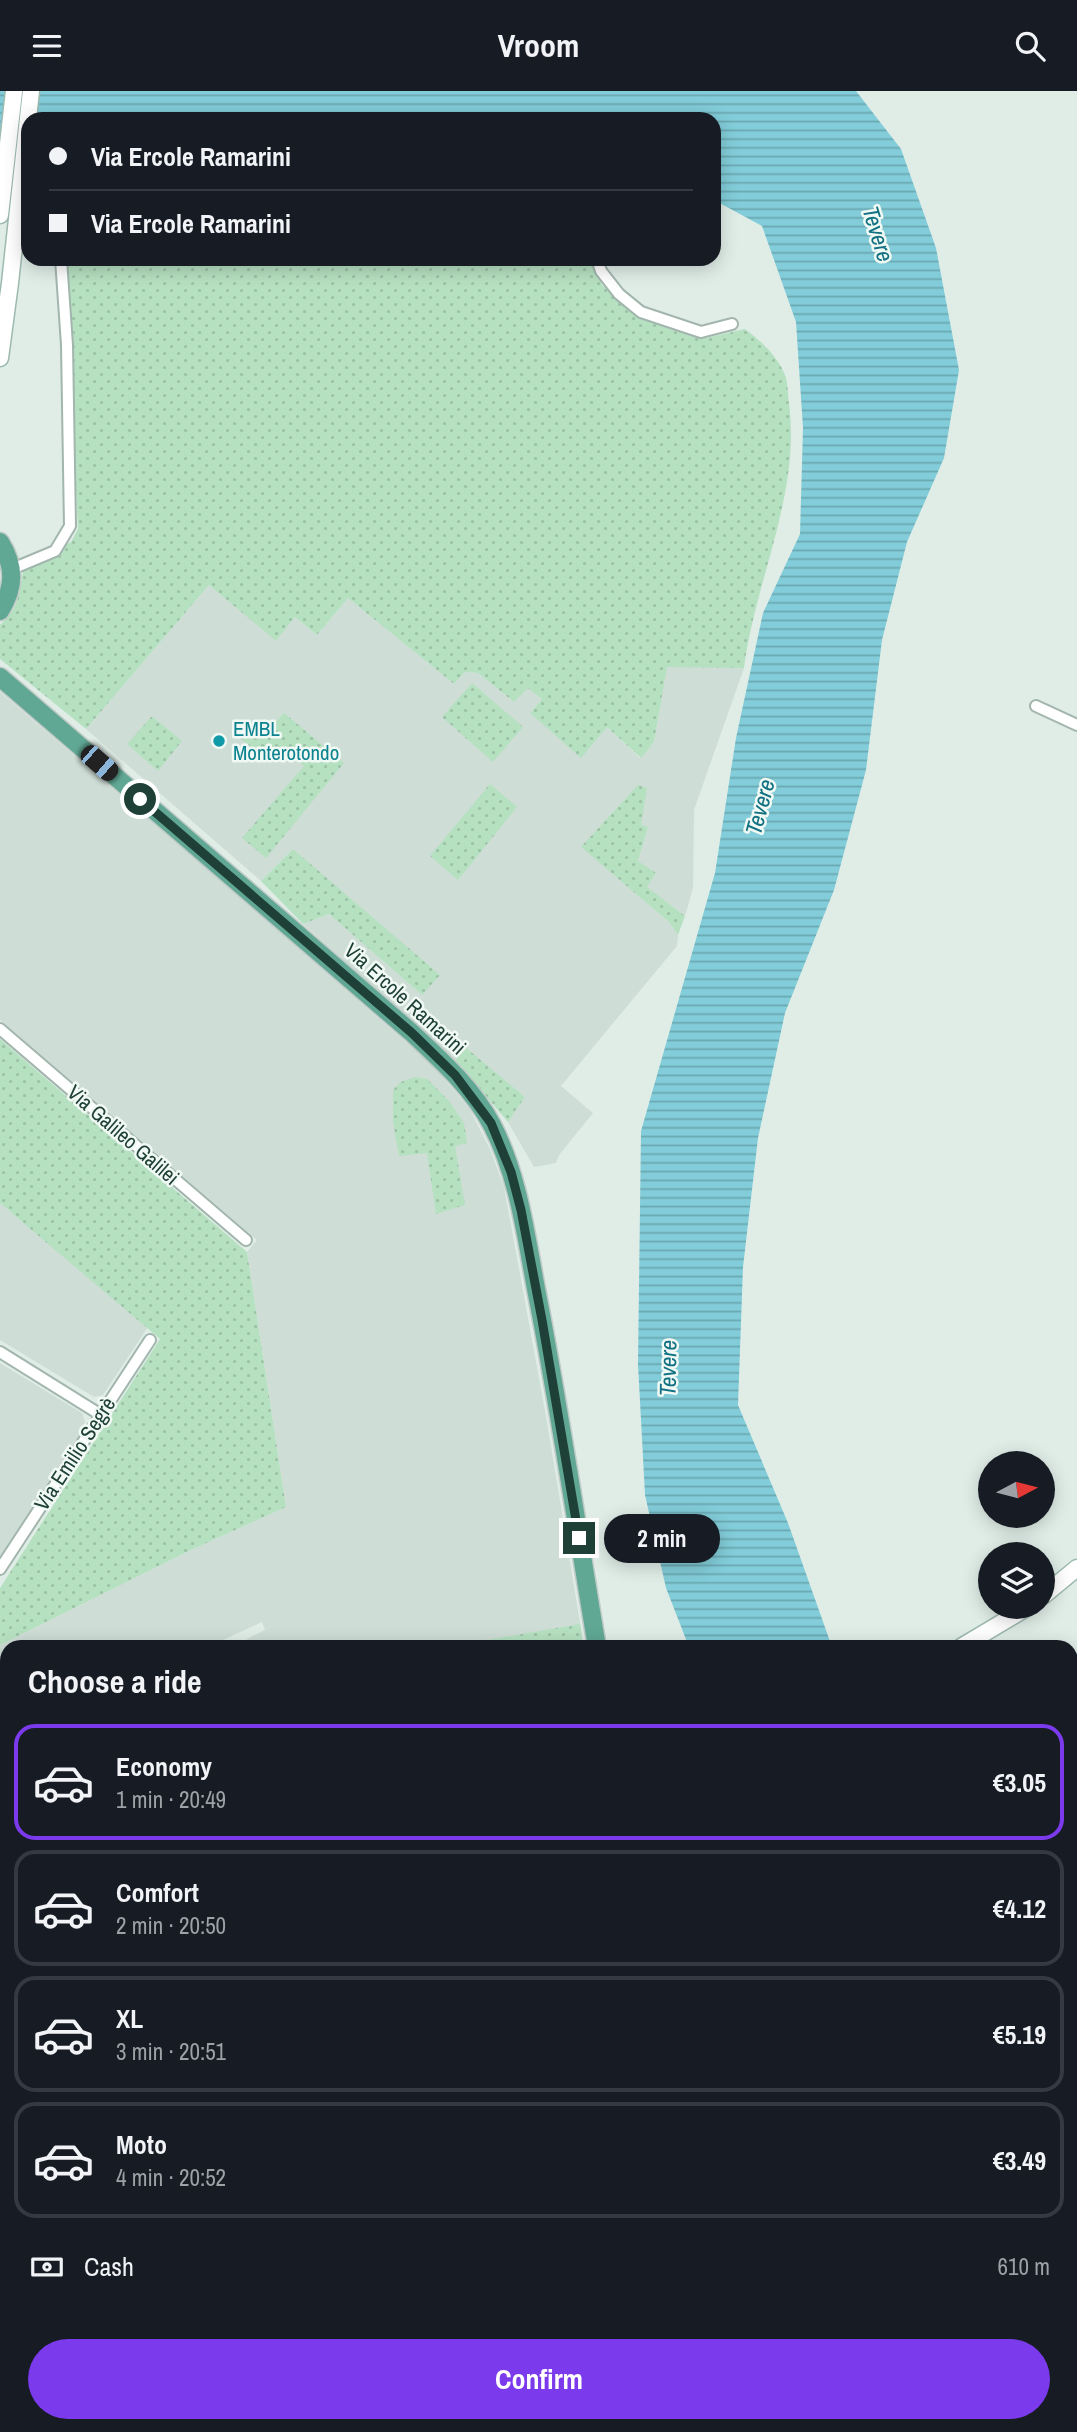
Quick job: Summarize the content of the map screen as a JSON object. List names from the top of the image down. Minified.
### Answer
{"streets":{"main road":["Via Ercole Ramarini"],"street":["Via Galileo Galilei","Via Emilio Segrè"]},"water":["Tevere"],"places":["EMBL Monterotondo"],"north":"right","page":{"header":"Vroom","banner":["Via Ercole Ramarini","Via Ercole Ramarini"],"bubble":"2 min","heading":"Choose a ride","list":[{"name":"Economy","note":"1 min · 20:49","value":"€3.05"},{"name":"Comfort","note":"2 min · 20:50","value":"€4.12"},{"name":"XL","note":"3 min · 20:51","value":"€5.19"},{"name":"Moto","note":"4 min · 20:52","value":"€3.49"}],"pay":["Cash","610 m"],"buttons":"Confirm"}}
